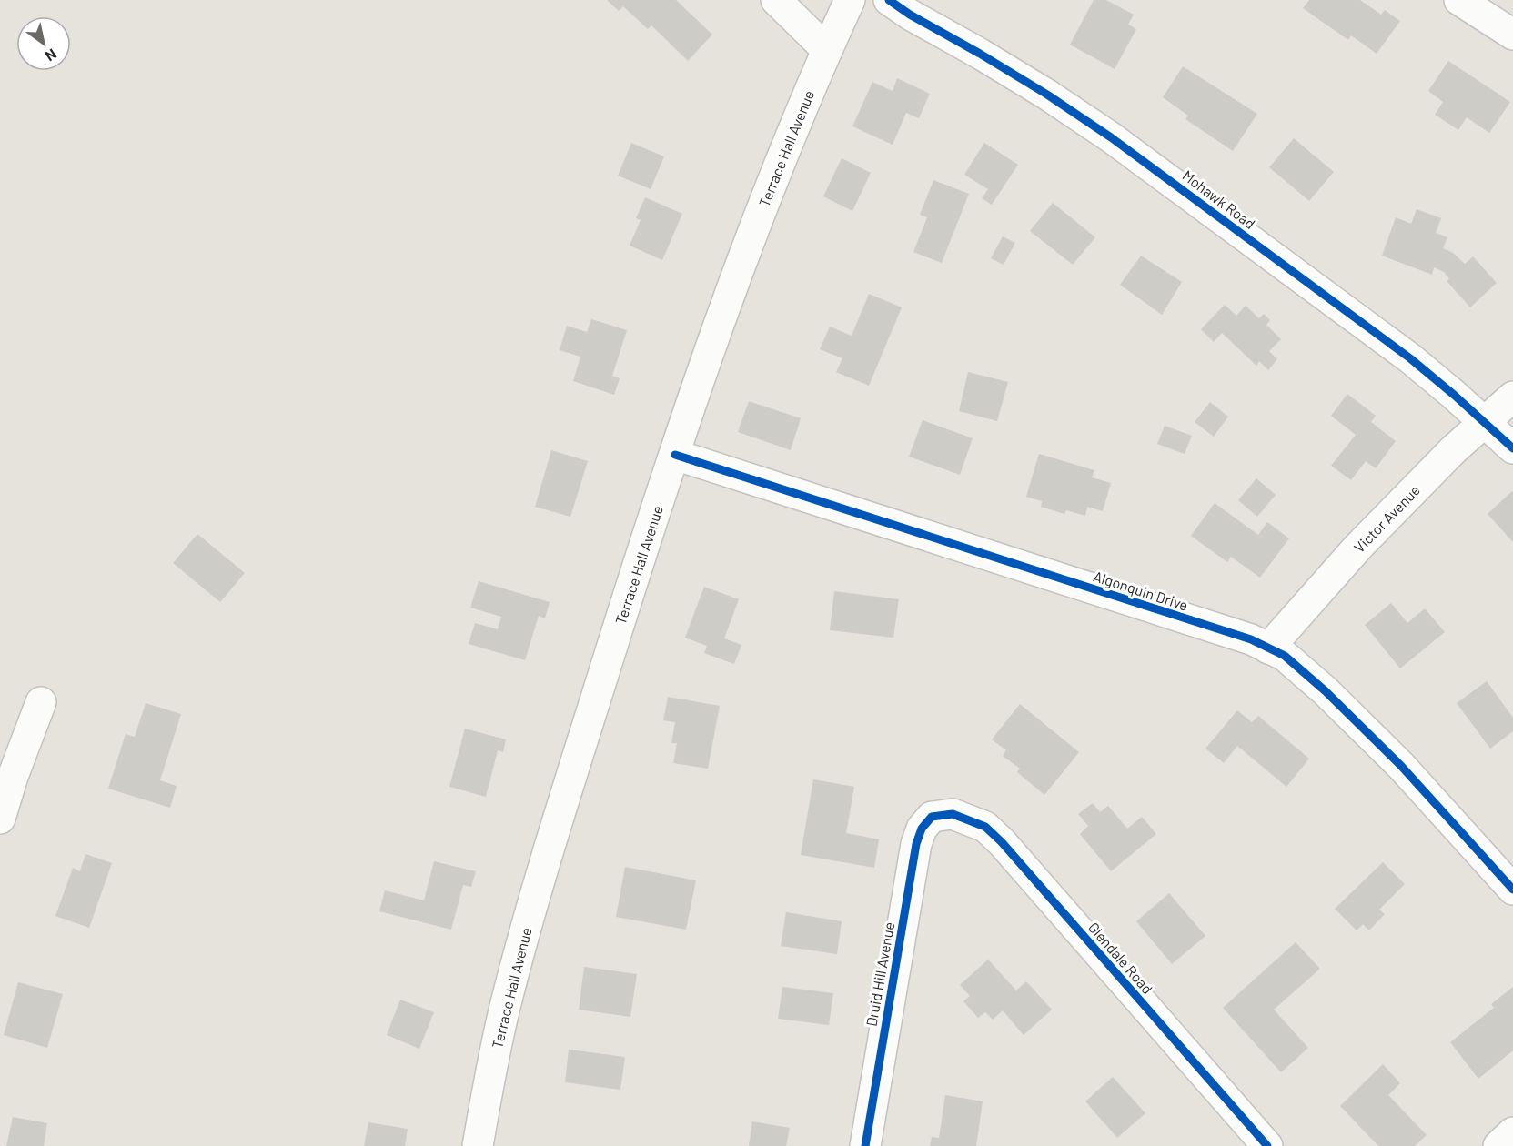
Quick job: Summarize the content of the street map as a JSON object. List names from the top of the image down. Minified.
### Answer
{"streets":{"street":["Terrace Hall Avenue","Mohawk Road","Victor Avenue","Algonquin Drive","Glendale Road","Druid Hill Avenue"]},"crossings":[["Terrace Hall Avenue","Algonquin Drive"],["Mohawk Road","Victor Avenue"],["Victor Avenue","Algonquin Drive"],["Glendale Road","Druid Hill Avenue"]],"north":"bottom right"}
